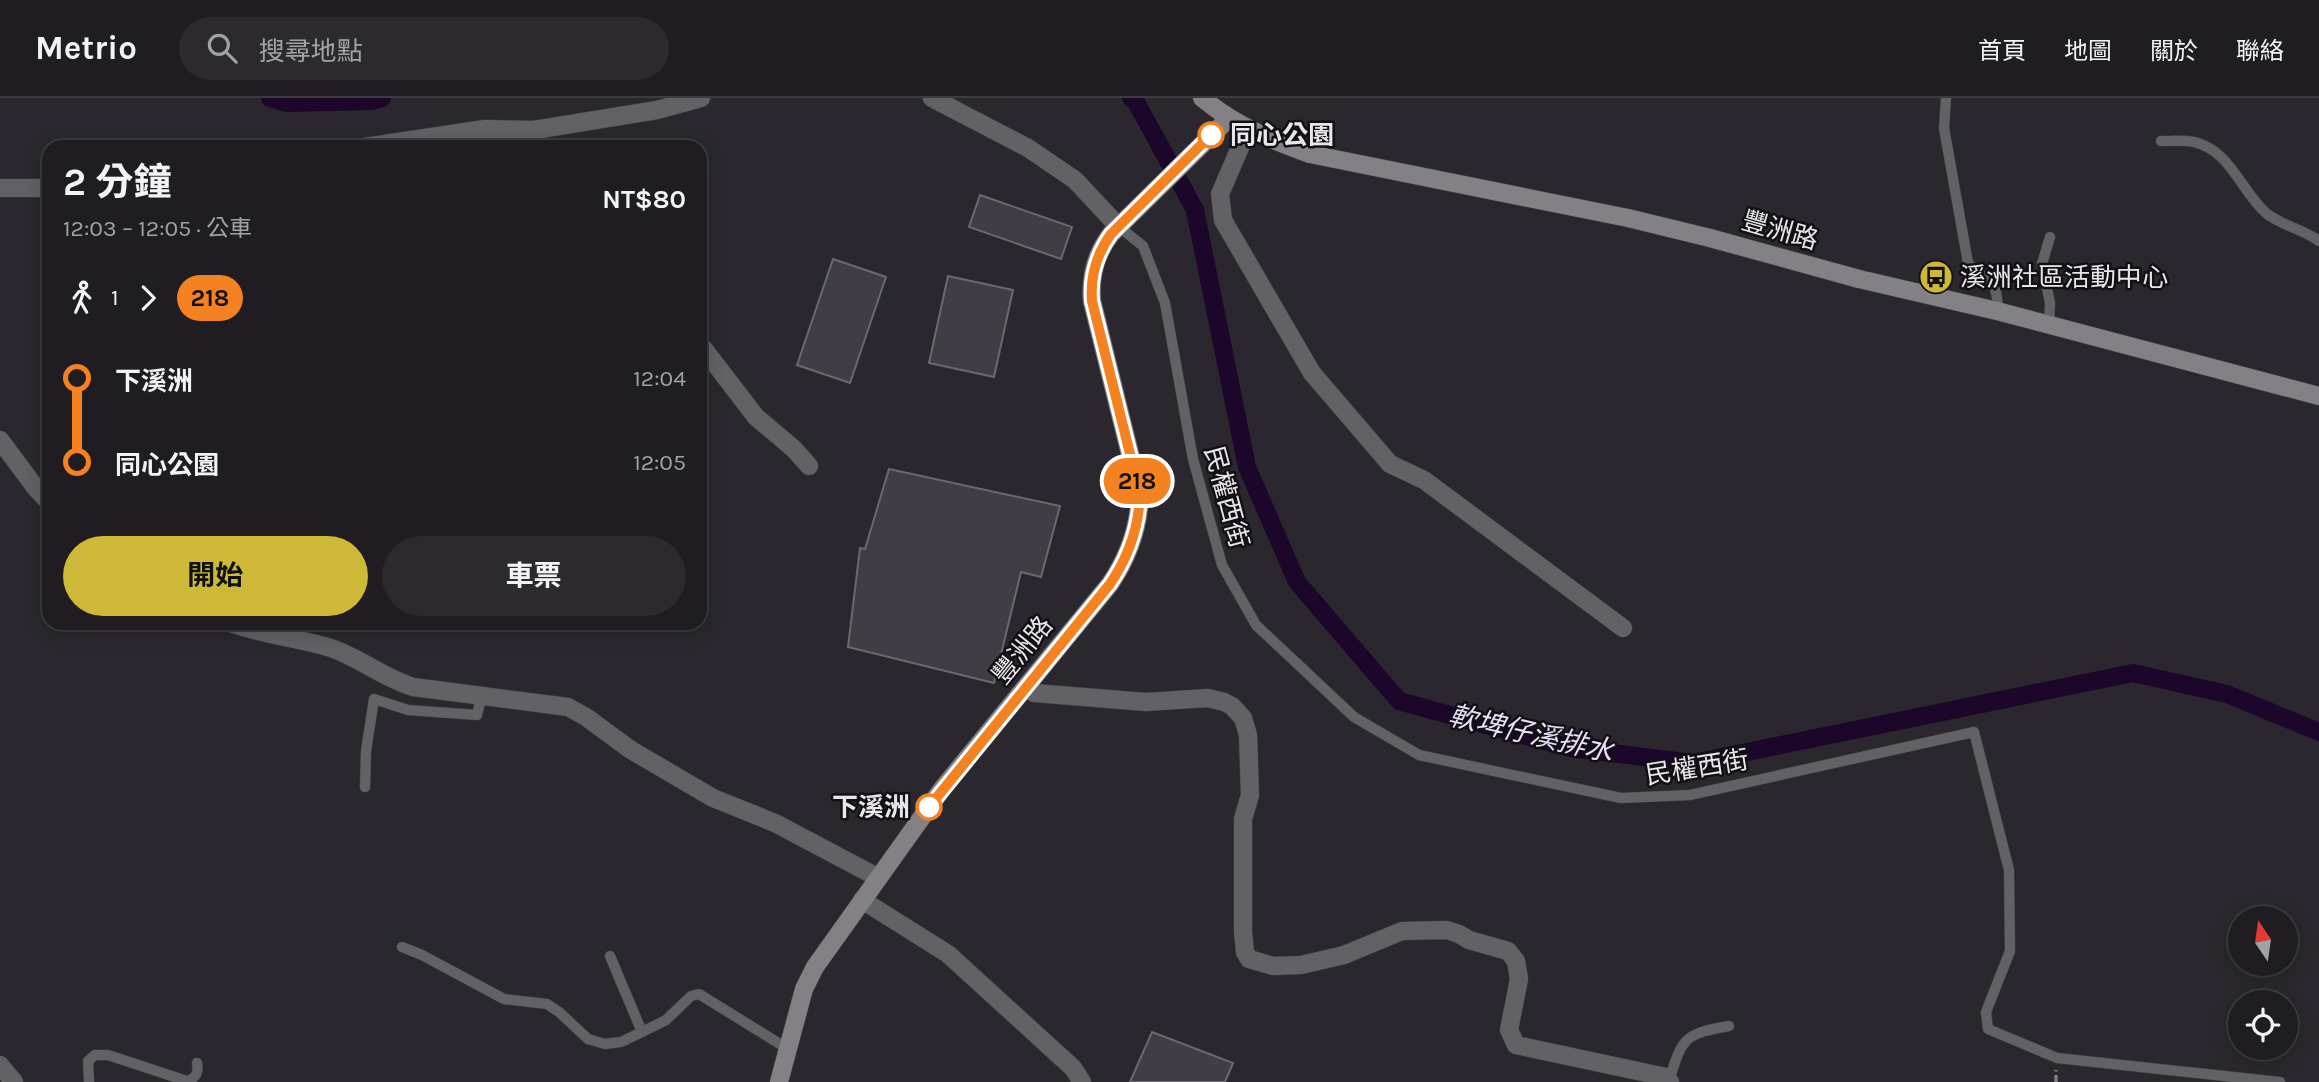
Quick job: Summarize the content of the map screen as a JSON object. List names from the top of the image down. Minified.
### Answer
{"streets":{"street":["豐洲路"],"lane":["民權西街"]},"crossings":[["豐洲路","民權西街"]],"water":["軟埤仔溪排水"],"places":{"other":["同心公園","下溪洲"],"bus stop":["溪洲社區活動中心"]},"lines":["bus line 218"],"north":"top","page":{"header":"Metrio","search":"搜尋地點","nav":["首頁","地圖","關於","聯絡"],"on_map":"218","heading":["2 分鐘","12:03 – 12:05 · 公車","NT$80"],"legs":["1","218"],"list":[{"name":"下溪洲","value":"12:04"},{"name":"同心公園","value":"12:05"}],"buttons":["開始","車票"]}}
